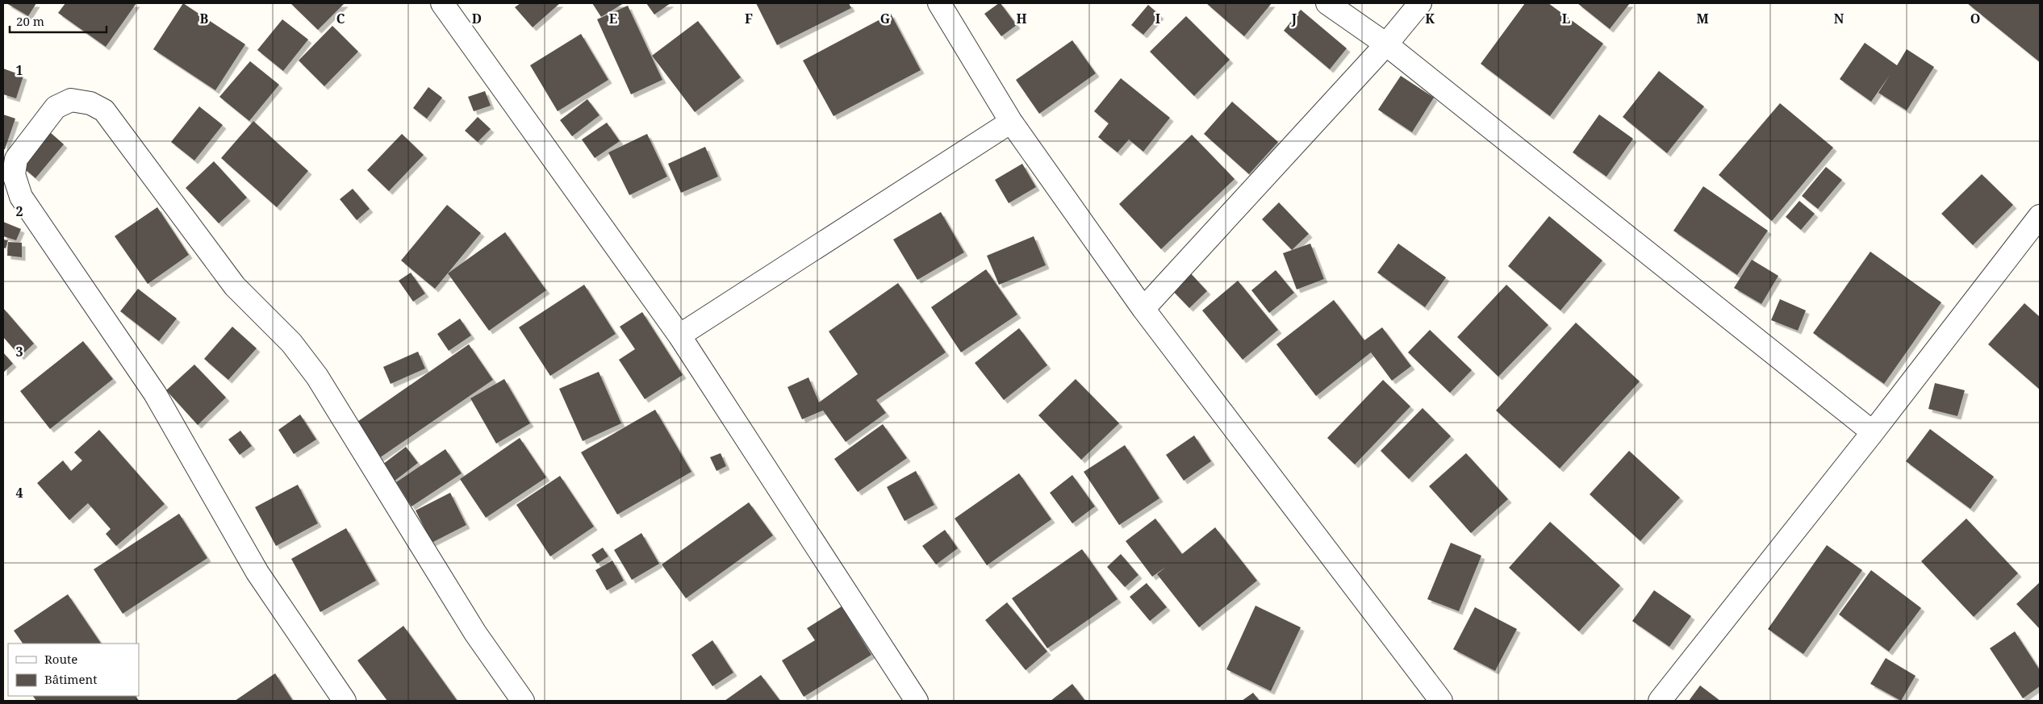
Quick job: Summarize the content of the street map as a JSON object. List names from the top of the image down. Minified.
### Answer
{"legend":["Route","Bâtiment"],"scale_bar":"20 m","grid":{"columns":["B","C","D","E","F","G","H","I","J","K","L","M","N","O"],"rows":["1","2","3","4"]}}
